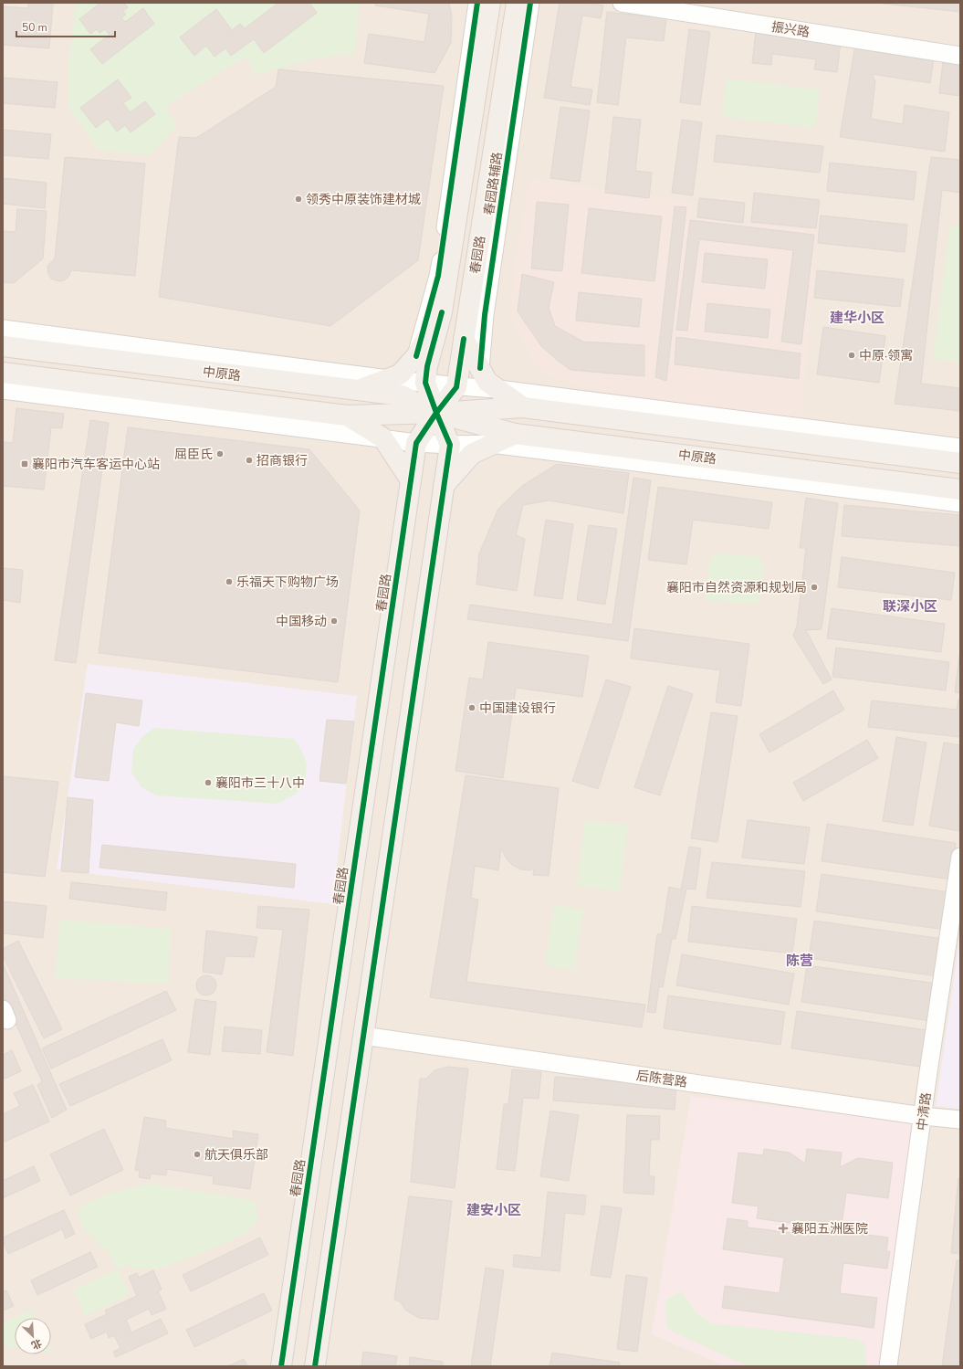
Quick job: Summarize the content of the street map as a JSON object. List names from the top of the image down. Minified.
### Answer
{"streets":{"main road":["春园路","中原路"],"street":["振兴路","春园路辅路","后陈营路","中清路"]},"crossings":[["春园路","中原路"],["后陈营路","中清路"]],"districts":["建华小区","联深小区","陈营","建安小区"],"places":{"other":["领秀中原装饰建材城","中原·领寓","屈臣氏","招商银行","乐福天下购物广场","襄阳市自然资源和规划局","中国移动","中国建设银行","襄阳市三十八中","航天俱乐部"],"transit":["襄阳市汽车客运中心站"],"health":["襄阳五洲医院"]},"scale_bar":"50 m","north":"bottom right"}
